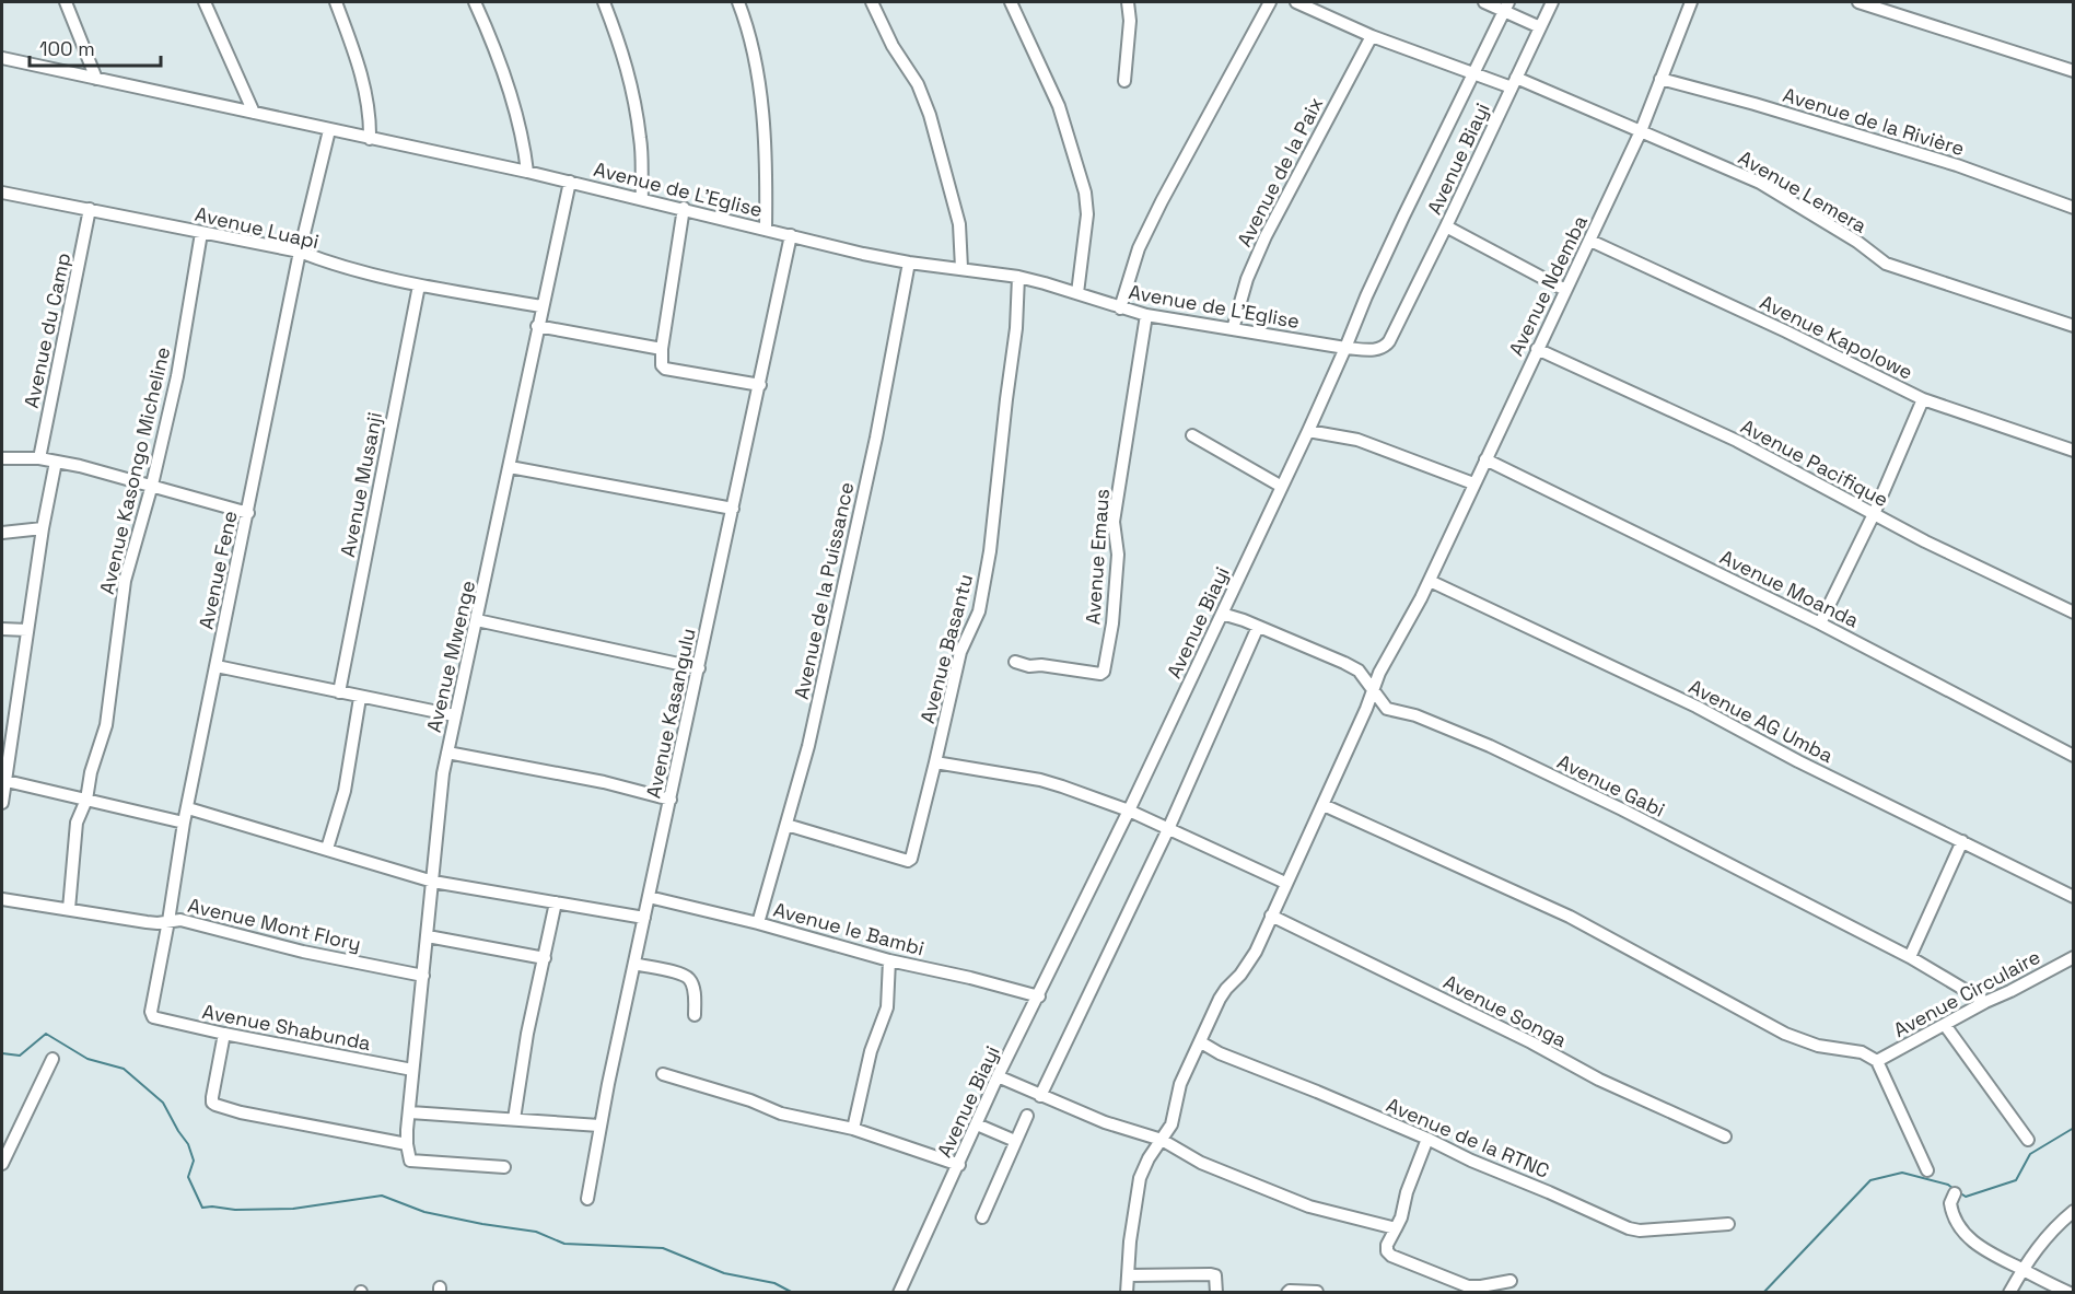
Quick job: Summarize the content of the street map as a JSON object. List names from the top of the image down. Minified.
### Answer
{"streets":{"street":["Avenue de la Rivière","Avenue Biayi","Avenue de la Paix","Avenue de L'Eglise","Avenue Lemera","Avenue Luapi","Avenue Ndemba","Avenue du Camp","Avenue Kapolowe","Avenue Pacifique","Avenue Kasongo Micheline","Avenue Musanji","Avenue Emaus","Avenue Fene","Avenue Moanda","Avenue de la Puissance","Avenue Basantu","Avenue Mwenge","Avenue Kasangulu","Avenue AG Umba","Avenue Gabi","Avenue Mont Flory","Avenue le Bambi","Avenue Circulaire","Avenue Songa","Avenue Shabunda","Avenue de la RTNC"]},"crossings":[["Avenue de la Rivière","Avenue Ndemba"],["Avenue Biayi","Avenue de L'Eglise"],["Avenue Biayi","Avenue Lemera"],["Avenue Biayi","Avenue Gabi"],["Avenue Biayi","Avenue le Bambi"],["Avenue de la Paix","Avenue de L'Eglise"],["Avenue de la Paix","Avenue Lemera"],["Avenue de L'Eglise","Avenue Emaus"],["Avenue de L'Eglise","Avenue Fene"],["Avenue de L'Eglise","Avenue de la Puissance"],["Avenue de L'Eglise","Avenue Basantu"],["Avenue de L'Eglise","Avenue Mwenge"],["Avenue de L'Eglise","Avenue Kasangulu"],["Avenue Lemera","Avenue Ndemba"],["Avenue Luapi","Avenue du Camp"],["Avenue Luapi","Avenue Kasongo Micheline"],["Avenue Luapi","Avenue Musanji"],["Avenue Luapi","Avenue Fene"],["Avenue Luapi","Avenue Mwenge"],["Avenue Ndemba","Avenue Kapolowe"],["Avenue Ndemba","Avenue Pacifique"],["Avenue Ndemba","Avenue Moanda"],["Avenue Ndemba","Avenue AG Umba"],["Avenue Ndemba","Avenue Gabi"],["Avenue Ndemba","Avenue Songa"],["Avenue Ndemba","Avenue de la RTNC"],["Avenue Kasongo Micheline","Avenue Mont Flory"],["Avenue Fene","Avenue Mont Flory"],["Avenue Fene","Avenue Shabunda"],["Avenue de la Puissance","Avenue Basantu"],["Avenue de la Puissance","Avenue le Bambi"],["Avenue Mwenge","Avenue Mont Flory"],["Avenue Mwenge","Avenue Shabunda"],["Avenue Kasangulu","Avenue le Bambi"],["Avenue Gabi","Avenue Circulaire"]],"scale_bar":"100 m"}
